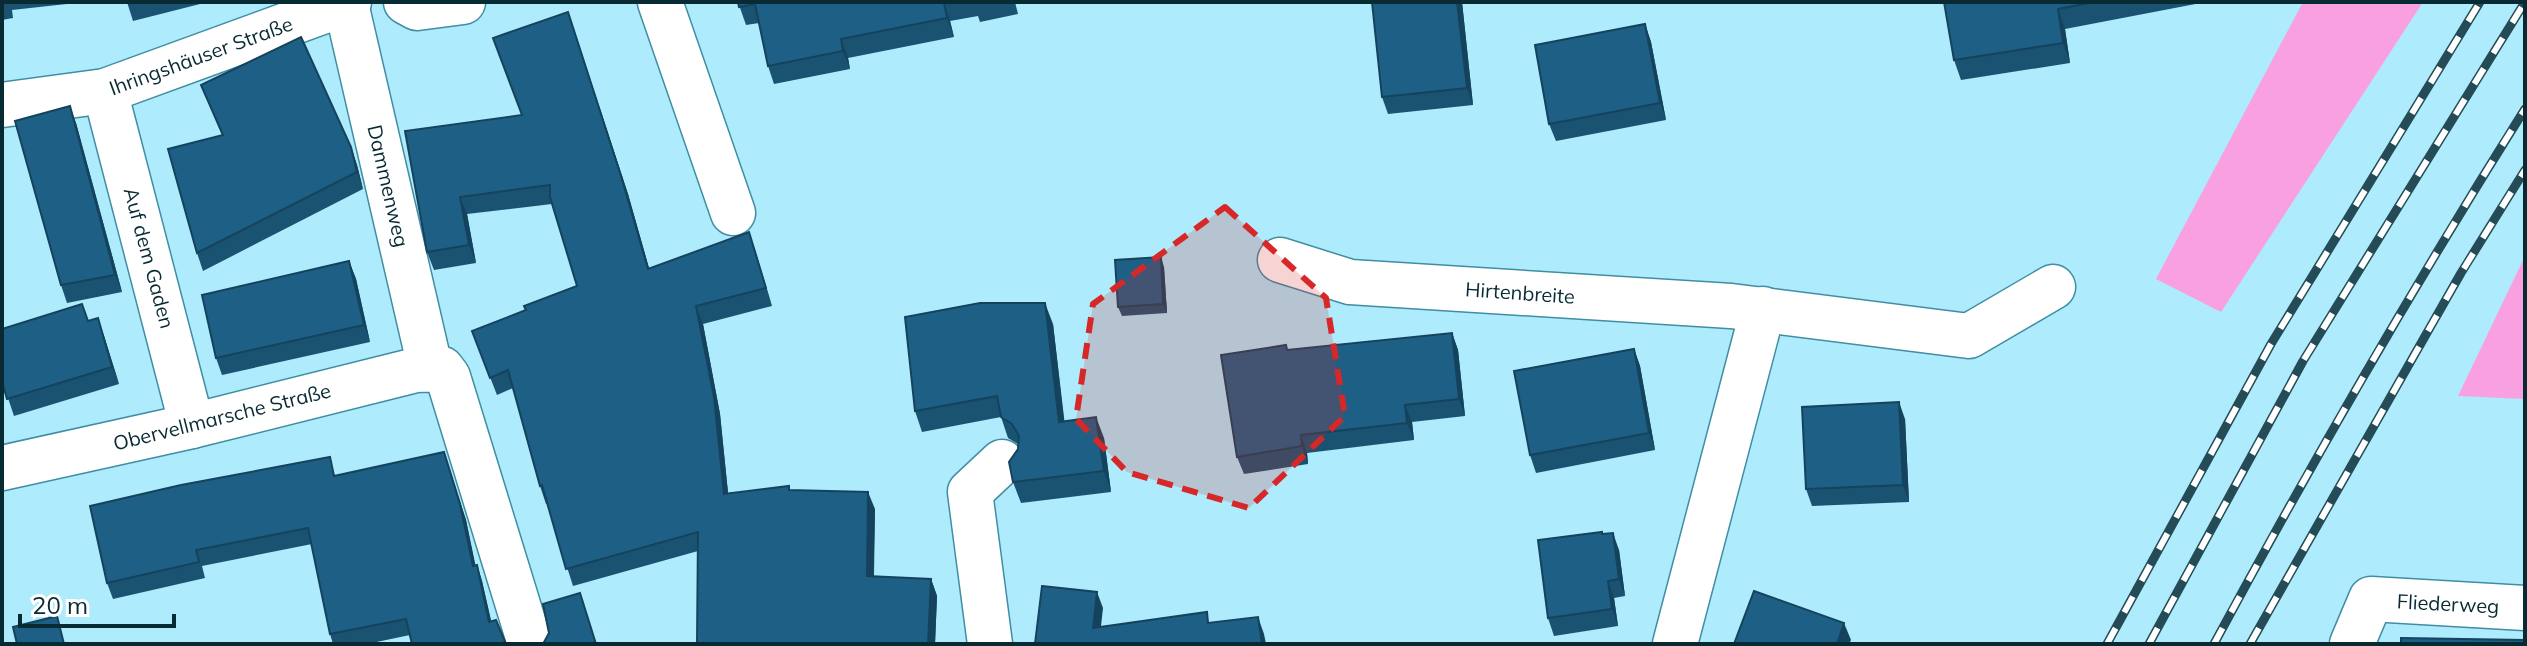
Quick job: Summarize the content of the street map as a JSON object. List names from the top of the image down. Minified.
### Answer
{"streets":{"street":["Ihringshäuser Straße","Dammenweg","Auf dem Gaden","Hirtenbreite","Obervellmarsche Straße","Fliederweg"]},"crossings":[["Ihringshäuser Straße","Dammenweg"],["Ihringshäuser Straße","Auf dem Gaden"],["Dammenweg","Obervellmarsche Straße"],["Auf dem Gaden","Obervellmarsche Straße"]],"scale_bar":"20 m"}
